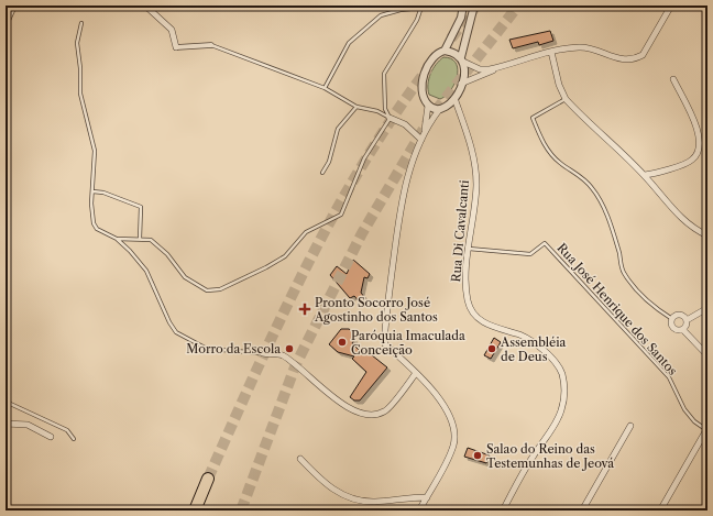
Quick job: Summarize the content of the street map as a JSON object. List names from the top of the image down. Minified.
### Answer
{"streets":{"street":["Rua Di Cavalcanti"],"lane":["Rua José Henrique dos Santos"]},"crossings":[["Rua Di Cavalcanti","Rua José Henrique dos Santos"]],"places":{"health":["Pronto Socorro José Agostinho dos Santos"],"other":["Paróquia Imaculada Conceição","Morro da Escola","Assembléia de Deus","Salao do Reino das Testemunhas de Jeová"]}}
